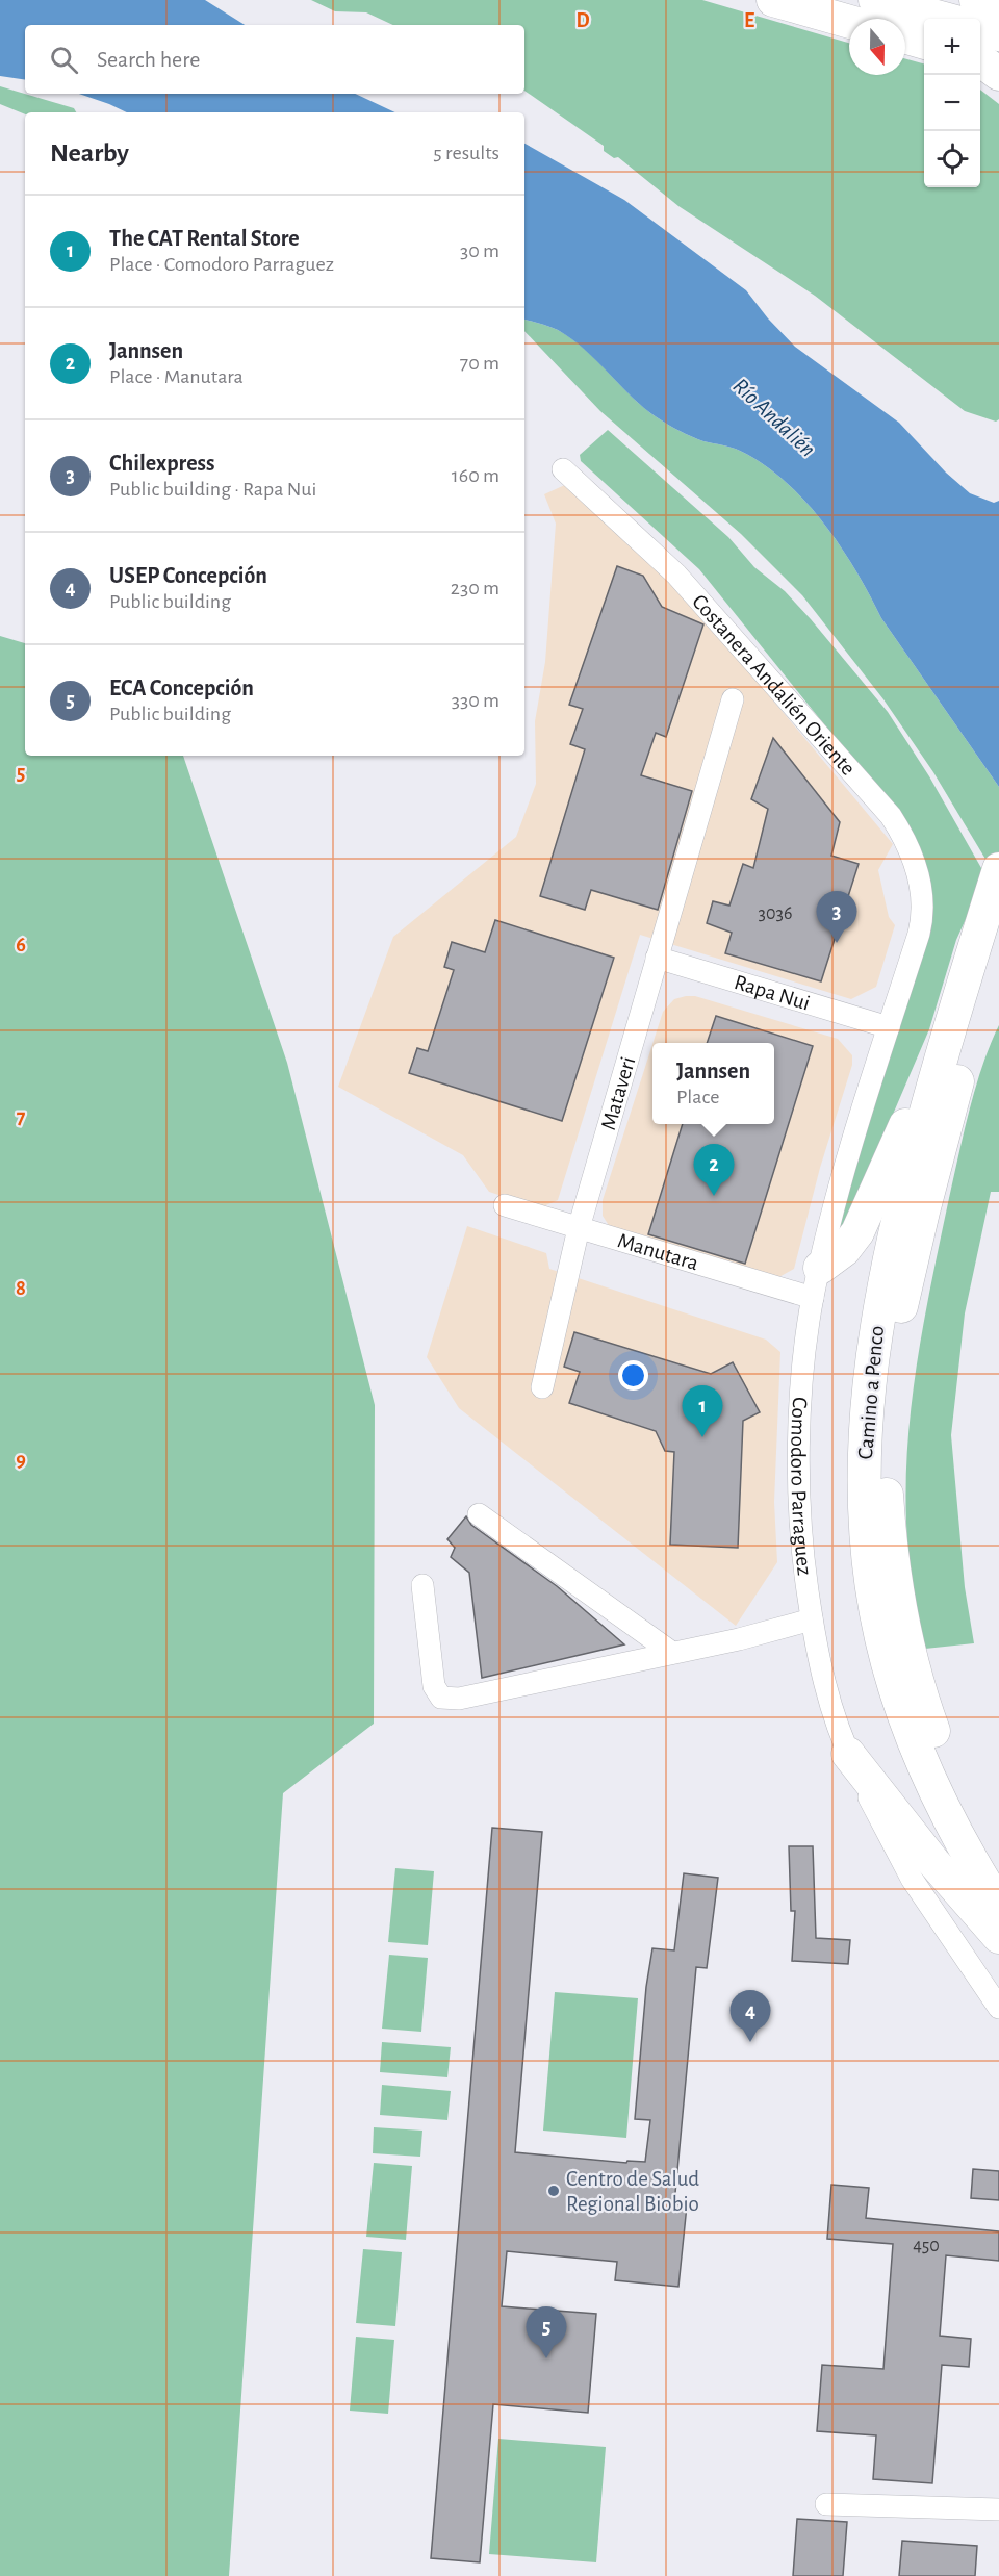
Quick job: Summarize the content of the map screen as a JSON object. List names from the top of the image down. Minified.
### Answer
{"streets":{"highway":["Camino a Penco"],"street":["Costanera Andalién Oriente","Rapa Nui","Mataveri","Manutara","Comodoro Parraguez"]},"crossings":[["Costanera Andalién Oriente","Comodoro Parraguez"],["Rapa Nui","Mataveri"],["Rapa Nui","Comodoro Parraguez"],["Mataveri","Manutara"],["Manutara","Comodoro Parraguez"]],"water":["Río Andalién"],"places":["Centro de Salud Regional Biobio"],"house_numbers":["3036","450"],"north":"bottom","page":{"map_buttons":["+","−"],"search":"Search here","heading":["Nearby","5 results"],"list":[{"mark":"1","name":"The CAT Rental Store","note":"Place · Comodoro Parraguez","value":"30 m"},{"mark":"2","name":"Jannsen","note":"Place · Manutara","value":"70 m"},{"mark":"3","name":"Chilexpress","note":"Public building · Rapa Nui","value":"160 m"},{"mark":"4","name":"USEP Concepción","note":"Public building","value":"230 m"},{"mark":"5","name":"ECA Concepción","note":"Public building","value":"330 m"}],"pins":["3","2","1","4","5"],"popup":["Jannsen","Place"]},"grid":{"columns":["D","E"],"rows":["5","6","7","8","9"]}}
